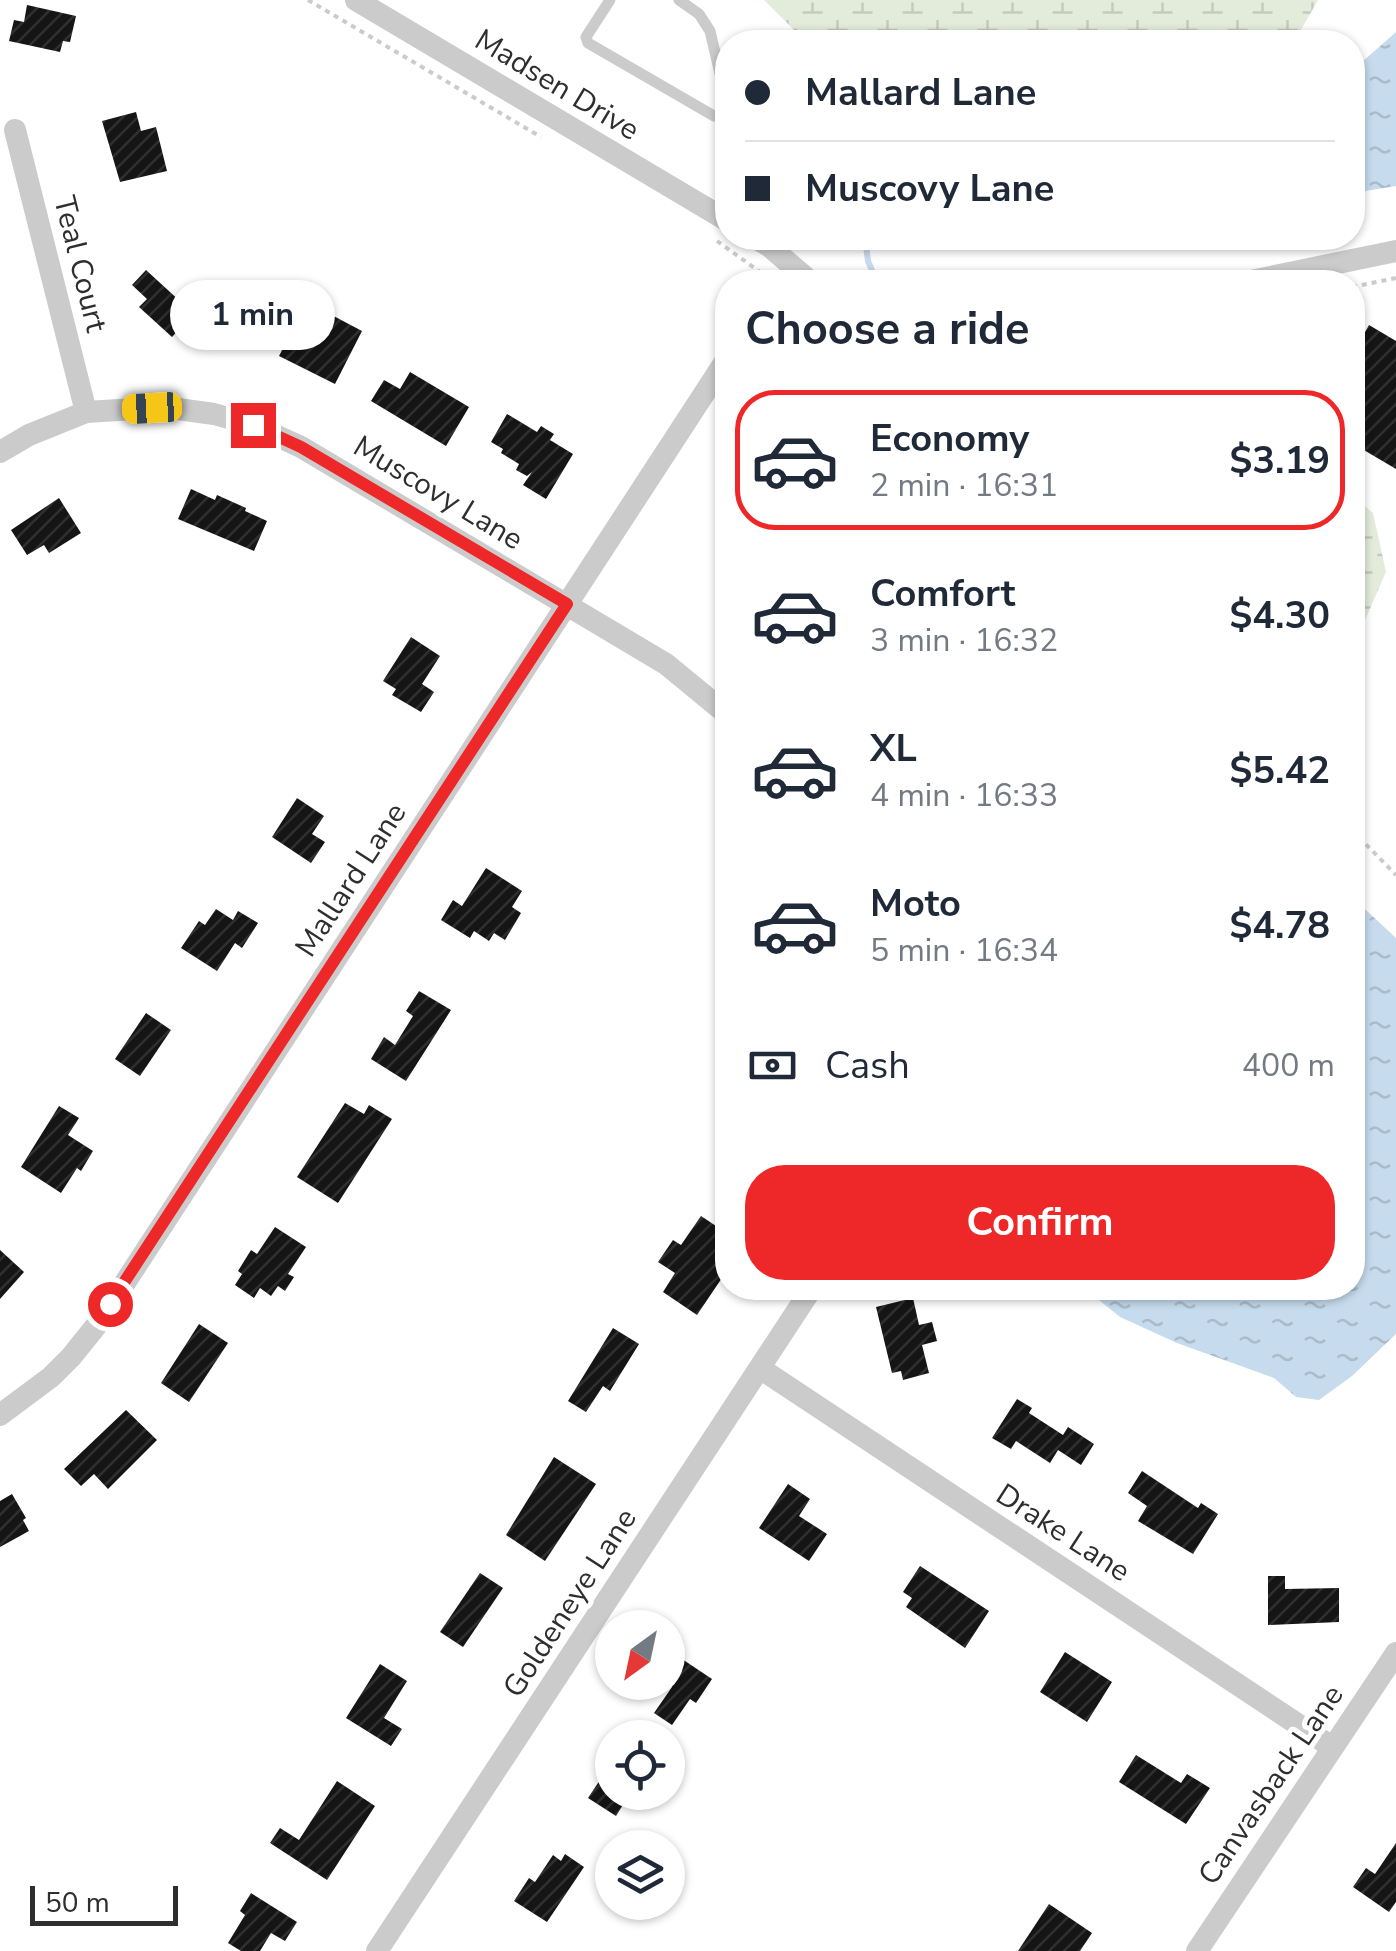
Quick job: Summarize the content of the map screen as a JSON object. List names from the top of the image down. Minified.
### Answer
{"streets":{"street":["Madsen Drive","Teal Court","Muscovy Lane","Mallard Lane","Drake Lane","Goldeneye Lane","Canvasback Lane"]},"crossings":[["Teal Court","Muscovy Lane"],["Muscovy Lane","Mallard Lane"],["Drake Lane","Goldeneye Lane"],["Drake Lane","Canvasback Lane"]],"scale_bar":"50 m","north":"bottom left","page":{"banner":["Mallard Lane","Muscovy Lane"],"heading":"Choose a ride","bubble":"1 min","list":[{"name":"Economy","note":"2 min · 16:31","value":"$3.19"},{"name":"Comfort","note":"3 min · 16:32","value":"$4.30"},{"name":"XL","note":"4 min · 16:33","value":"$5.42"},{"name":"Moto","note":"5 min · 16:34","value":"$4.78"}],"pay":["Cash","400 m"],"buttons":"Confirm","scale":"50 m"}}
